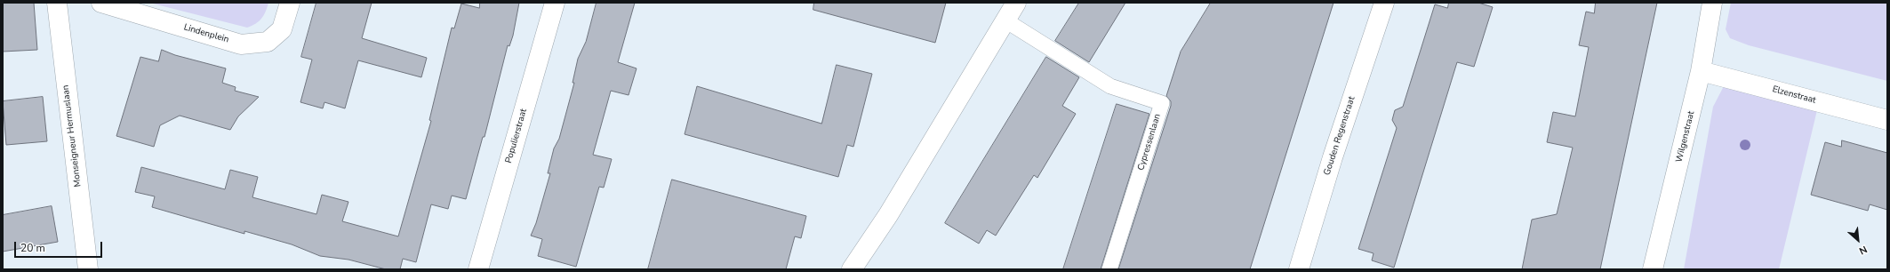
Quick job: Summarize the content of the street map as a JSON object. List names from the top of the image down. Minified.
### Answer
{"streets":{"street":["Lindenplein","Elzenstraat","Monseigneur Hermuslaan","Populierstraat","Gouden Regenstraat","Wilgenstraat"],"lane":["Cypressenlaan"]},"crossings":[["Elzenstraat","Wilgenstraat"]],"scale_bar":"20 m","north":"bottom right"}
